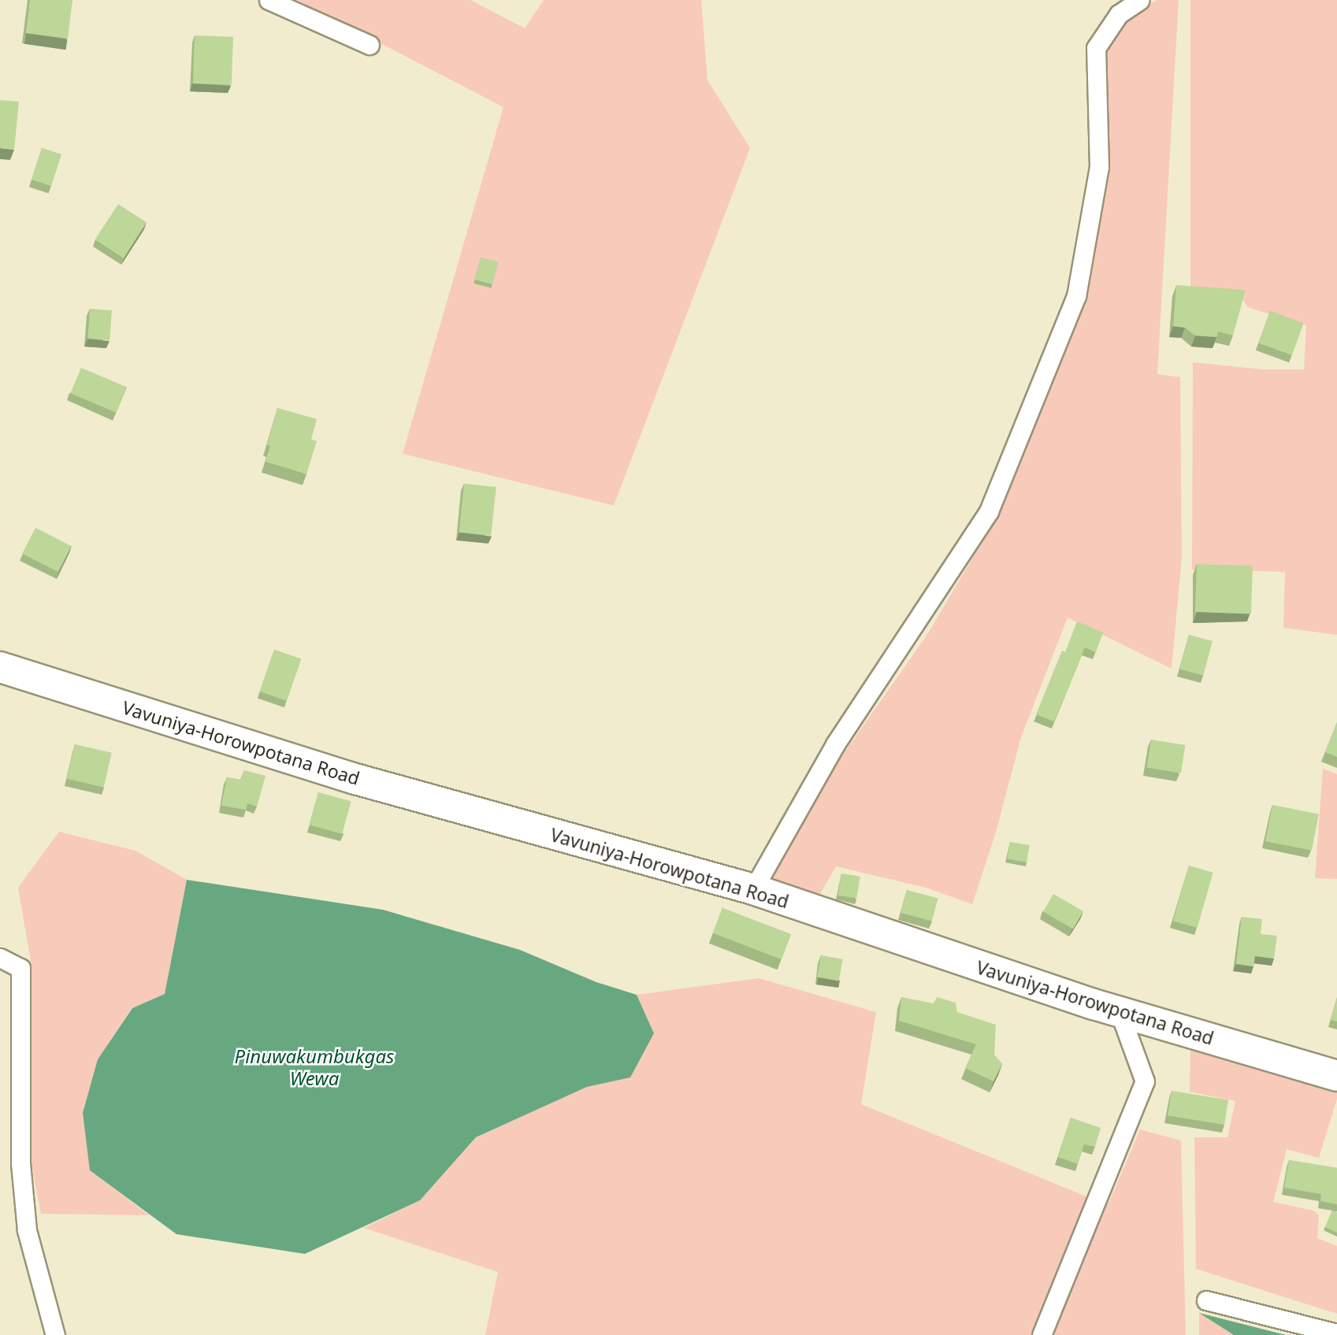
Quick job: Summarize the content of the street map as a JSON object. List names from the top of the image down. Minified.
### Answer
{"streets":{"highway":["Vavuniya-Horowpotana Road"]},"water":["Pinuwakumbukgas Wewa"]}
